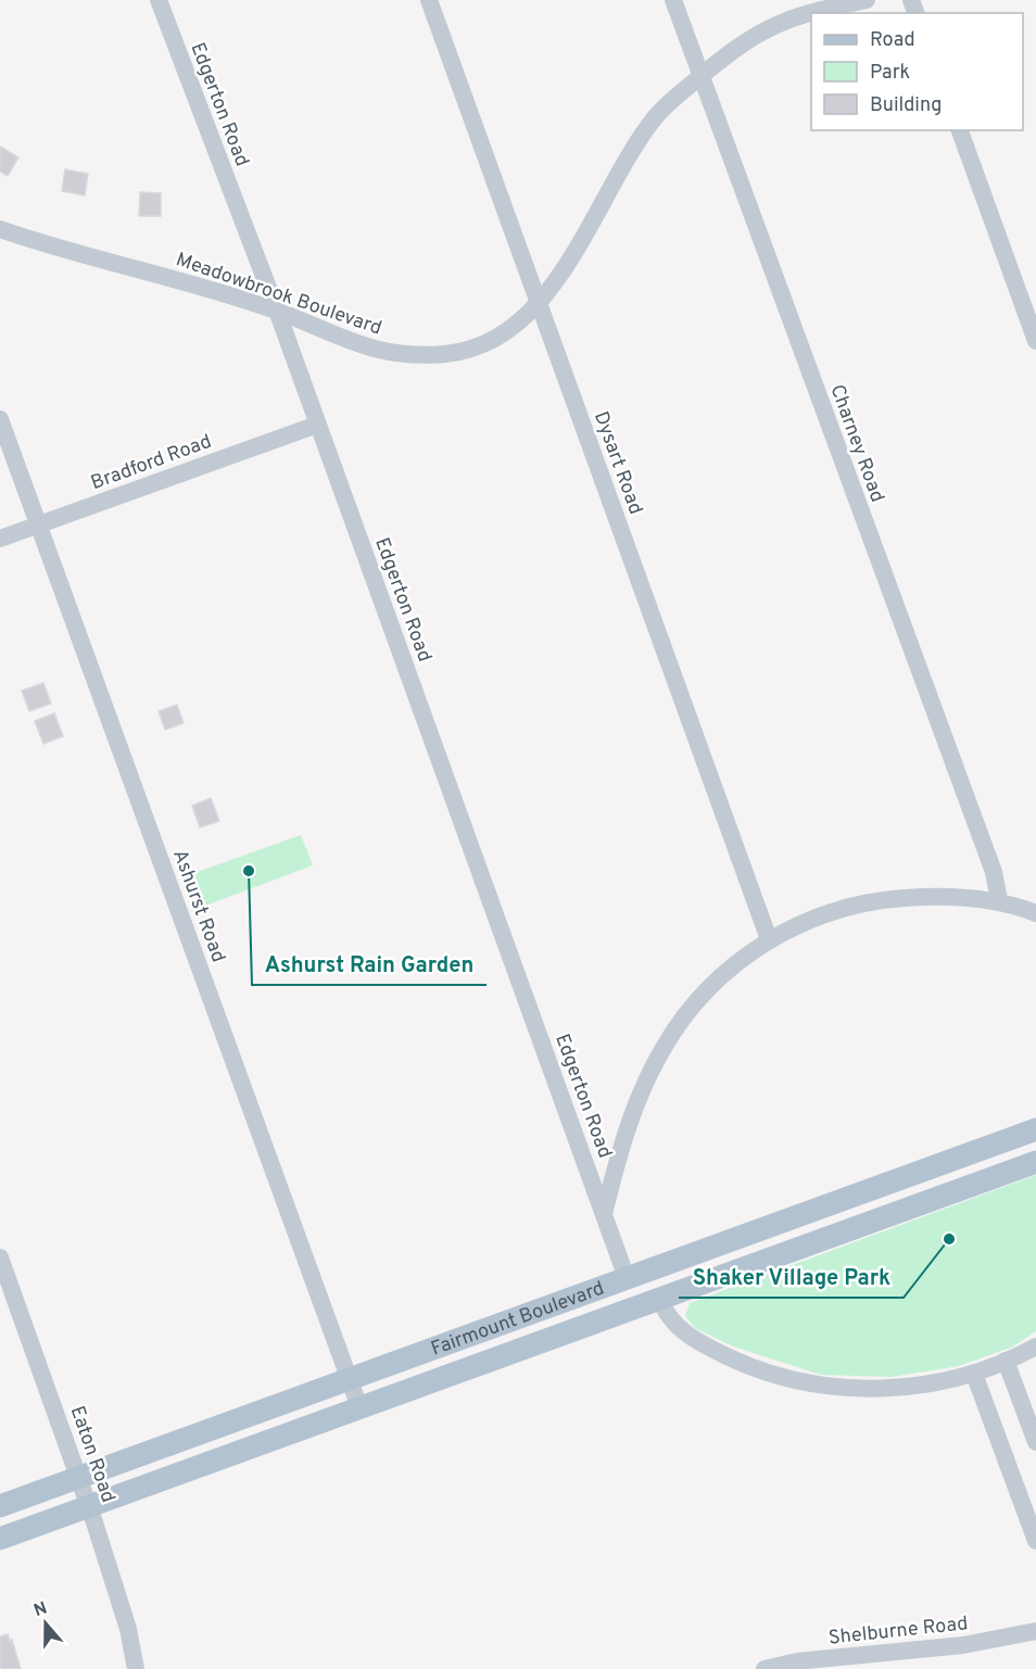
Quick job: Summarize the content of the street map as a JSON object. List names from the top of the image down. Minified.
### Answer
{"streets":{"main road":["Fairmount Boulevard"],"street":["Edgerton Road","Meadowbrook Boulevard","Charney Road","Bradford Road","Dysart Road","Ashurst Road","Eaton Road","Shelburne Road"]},"crossings":[["Edgerton Road","Meadowbrook Boulevard"],["Edgerton Road","Bradford Road"],["Edgerton Road","Fairmount Boulevard"],["Meadowbrook Boulevard","Charney Road"],["Meadowbrook Boulevard","Dysart Road"],["Bradford Road","Ashurst Road"],["Ashurst Road","Fairmount Boulevard"],["Fairmount Boulevard","Eaton Road"]],"places":["Ashurst Rain Garden","Shaker Village Park"],"legend":["Road","Park","Building"],"north":"top"}
